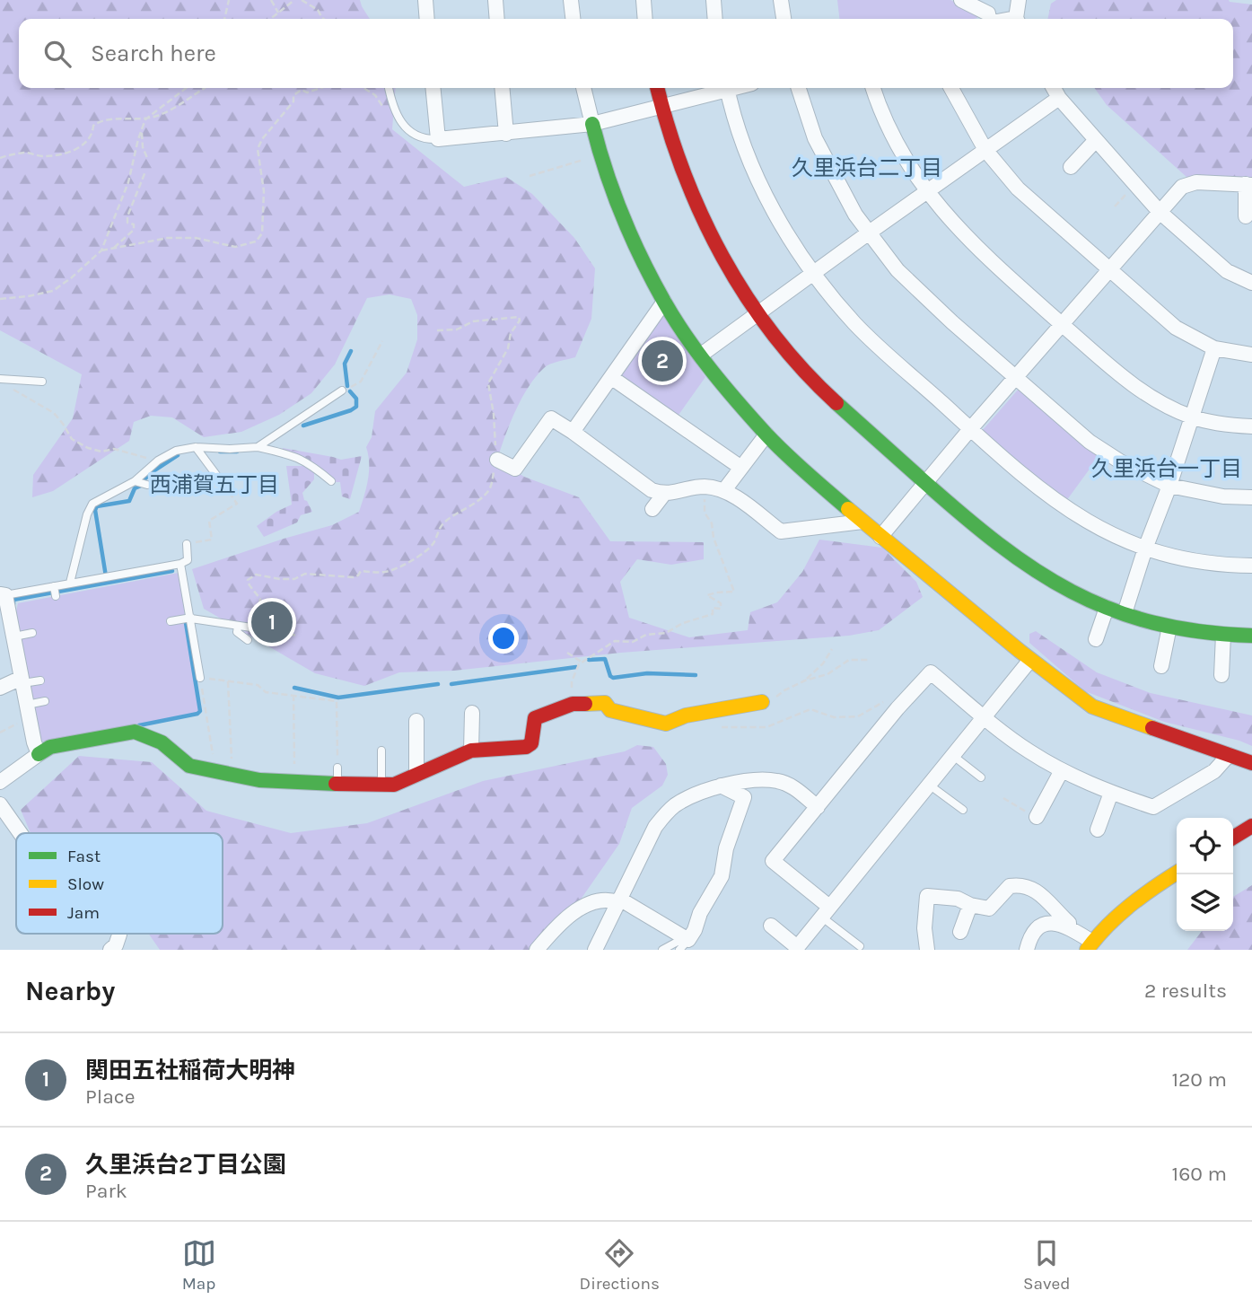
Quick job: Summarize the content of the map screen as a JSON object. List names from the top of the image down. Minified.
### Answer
{"districts":["久里浜台二丁目","久里浜台一丁目","西浦賀五丁目"],"legend":["Fast","Slow","Jam"],"page":{"search":"Search here","pins":["2","1"],"heading":["Nearby","2 results"],"list":[{"mark":"1","name":"関田五社稲荷大明神","note":"Place","value":"120 m"},{"mark":"2","name":"久里浜台2丁目公園","note":"Park","value":"160 m"}],"nav":["Map","Directions","Saved"]}}
